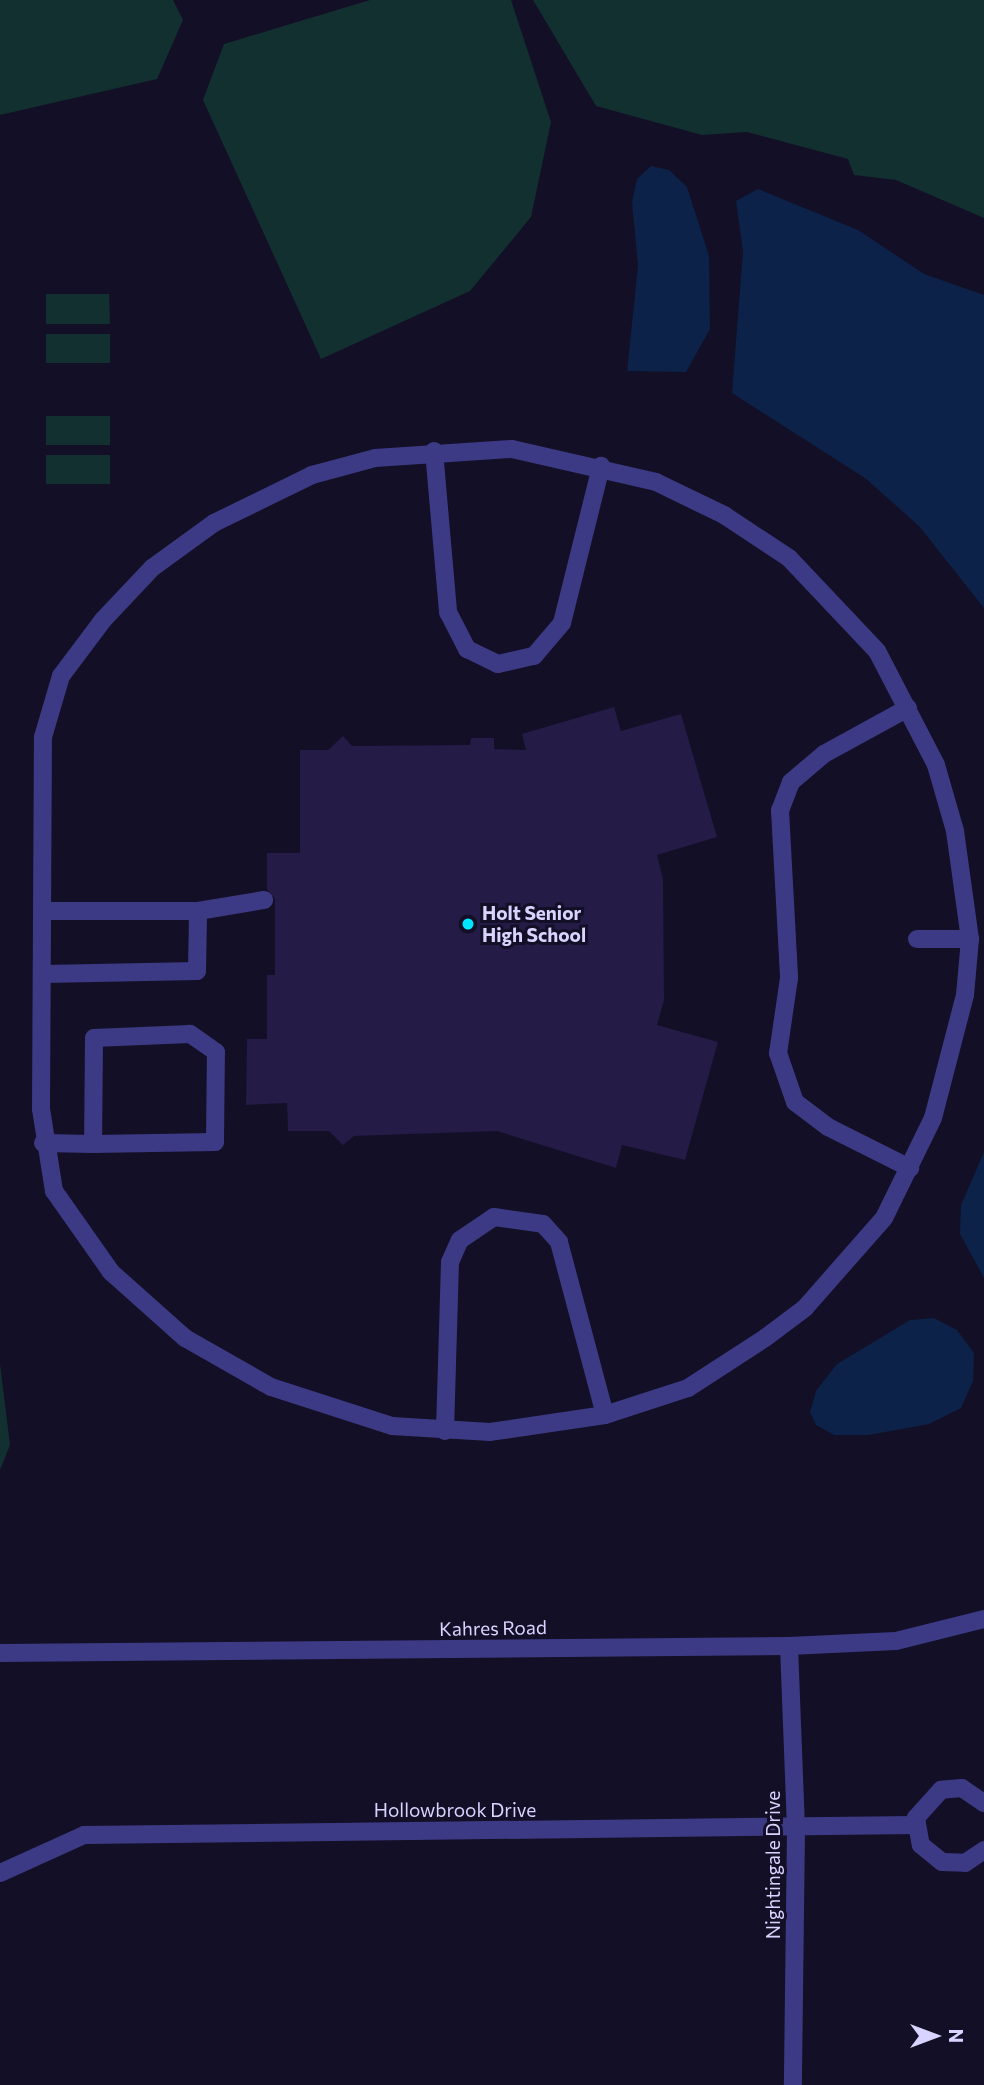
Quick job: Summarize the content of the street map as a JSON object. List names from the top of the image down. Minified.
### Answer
{"streets":{"street":["Kahres Road","Hollowbrook Drive","Nightingale Drive"]},"crossings":[["Kahres Road","Nightingale Drive"],["Hollowbrook Drive","Nightingale Drive"]],"places":["Holt Senior High School"],"north":"right"}
